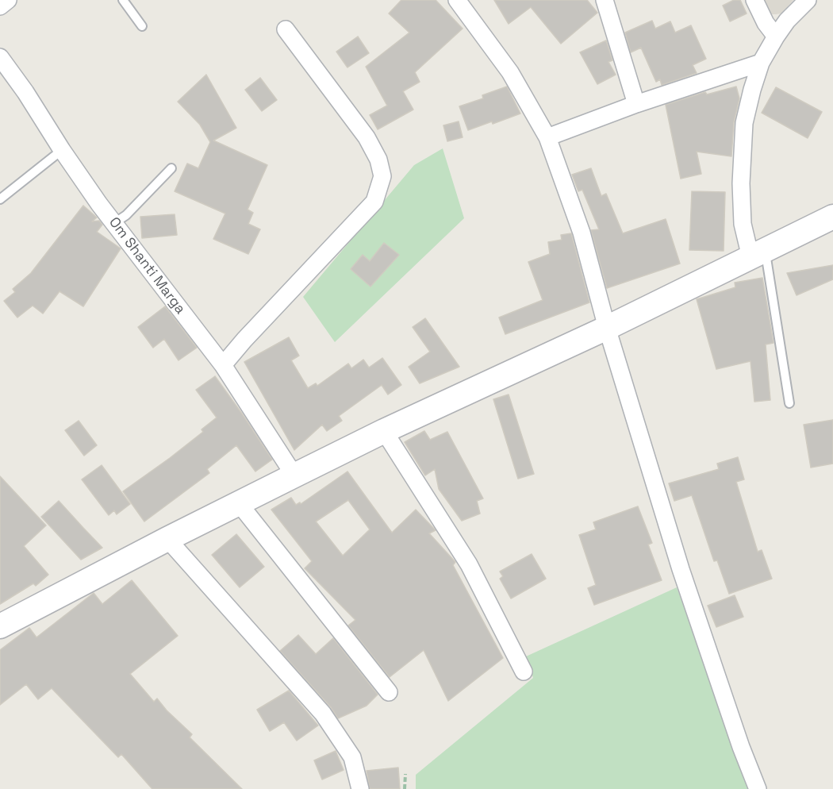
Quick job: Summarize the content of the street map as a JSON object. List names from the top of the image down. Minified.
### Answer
{"streets":{"street":["Om Shanti Marga"]}}
